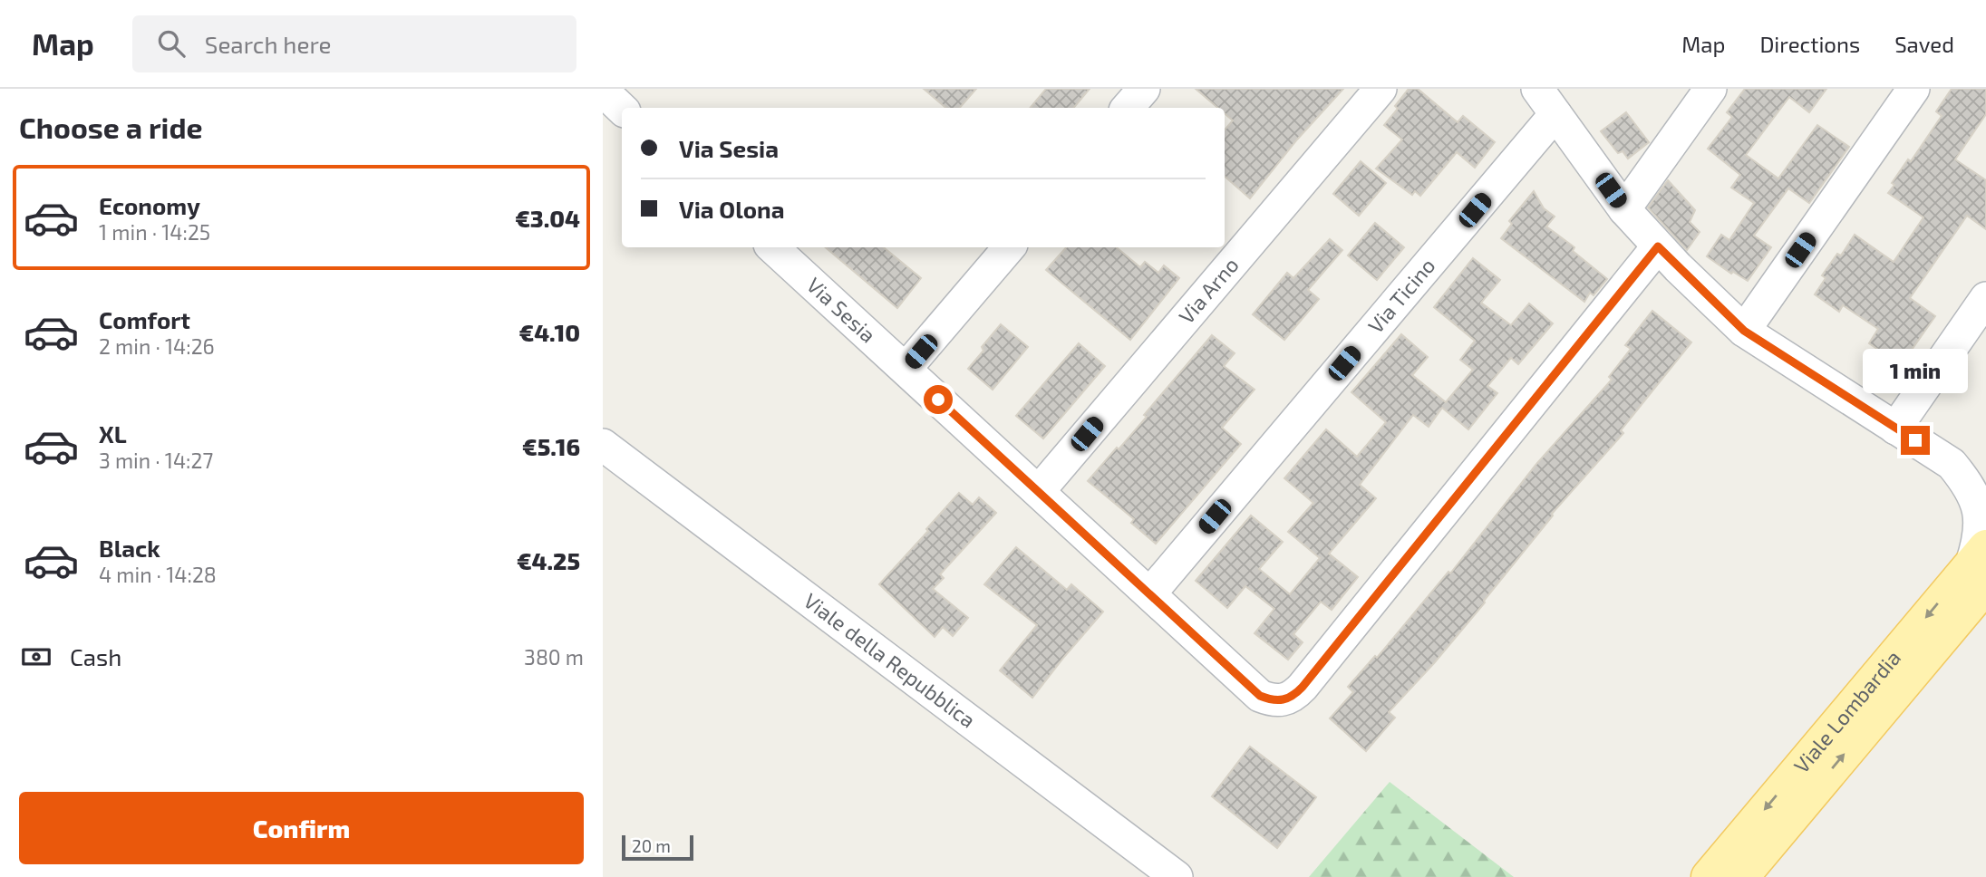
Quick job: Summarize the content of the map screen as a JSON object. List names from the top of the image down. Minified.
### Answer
{"streets":{"main road":["Viale Lombardia"],"street":["Via Arno","Via Ticino","Via Sesia","Viale della Repubblica"]},"crossings":[["Via Arno","Via Sesia"],["Via Ticino","Via Sesia"]],"scale_bar":"20 m","page":{"header":"Map","search":"Search here","nav":["Map","Directions","Saved"],"heading":"Choose a ride","banner":["Via Sesia","Via Olona"],"list":[{"name":"Economy","note":"1 min · 14:25","value":"€3.04"},{"name":"Comfort","note":"2 min · 14:26","value":"€4.10"},{"name":"XL","note":"3 min · 14:27","value":"€5.16"},{"name":"Black","note":"4 min · 14:28","value":"€4.25"}],"bubble":"1 min","pay":["Cash","380 m"],"buttons":"Confirm","scale":"20 m"}}
